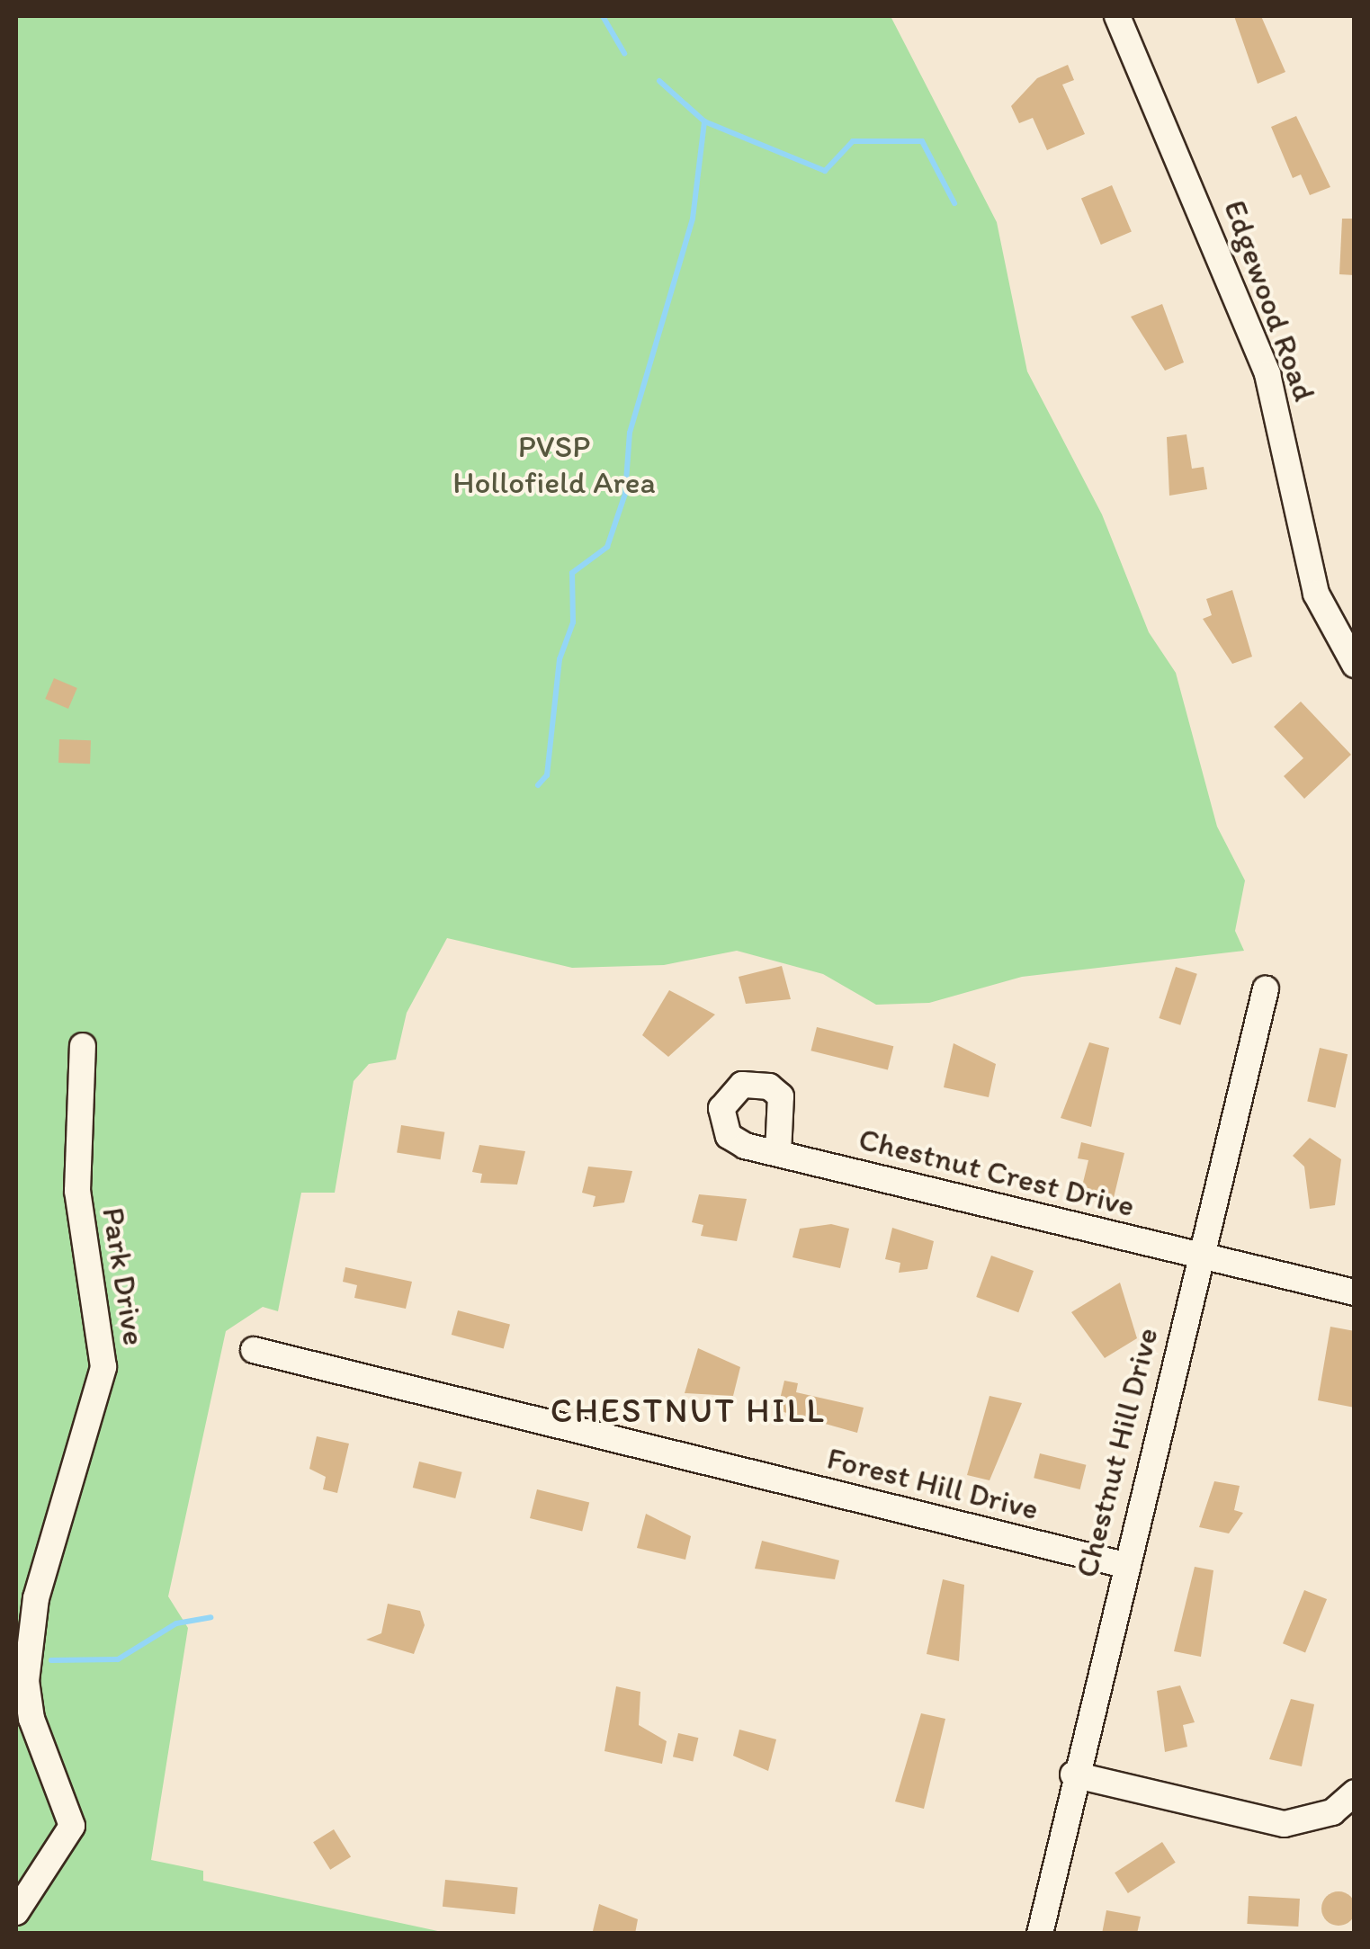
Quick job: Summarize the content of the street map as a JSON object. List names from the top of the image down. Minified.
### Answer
{"streets":{"street":["Edgewood Road","Chestnut Crest Drive","Park Drive","Chestnut Hill Drive","Forest Hill Drive"]},"crossings":[["Chestnut Crest Drive","Chestnut Hill Drive"],["Chestnut Hill Drive","Forest Hill Drive"]],"districts":["CHESTNUT HILL"],"parks":["PVSP Hollofield Area"]}
